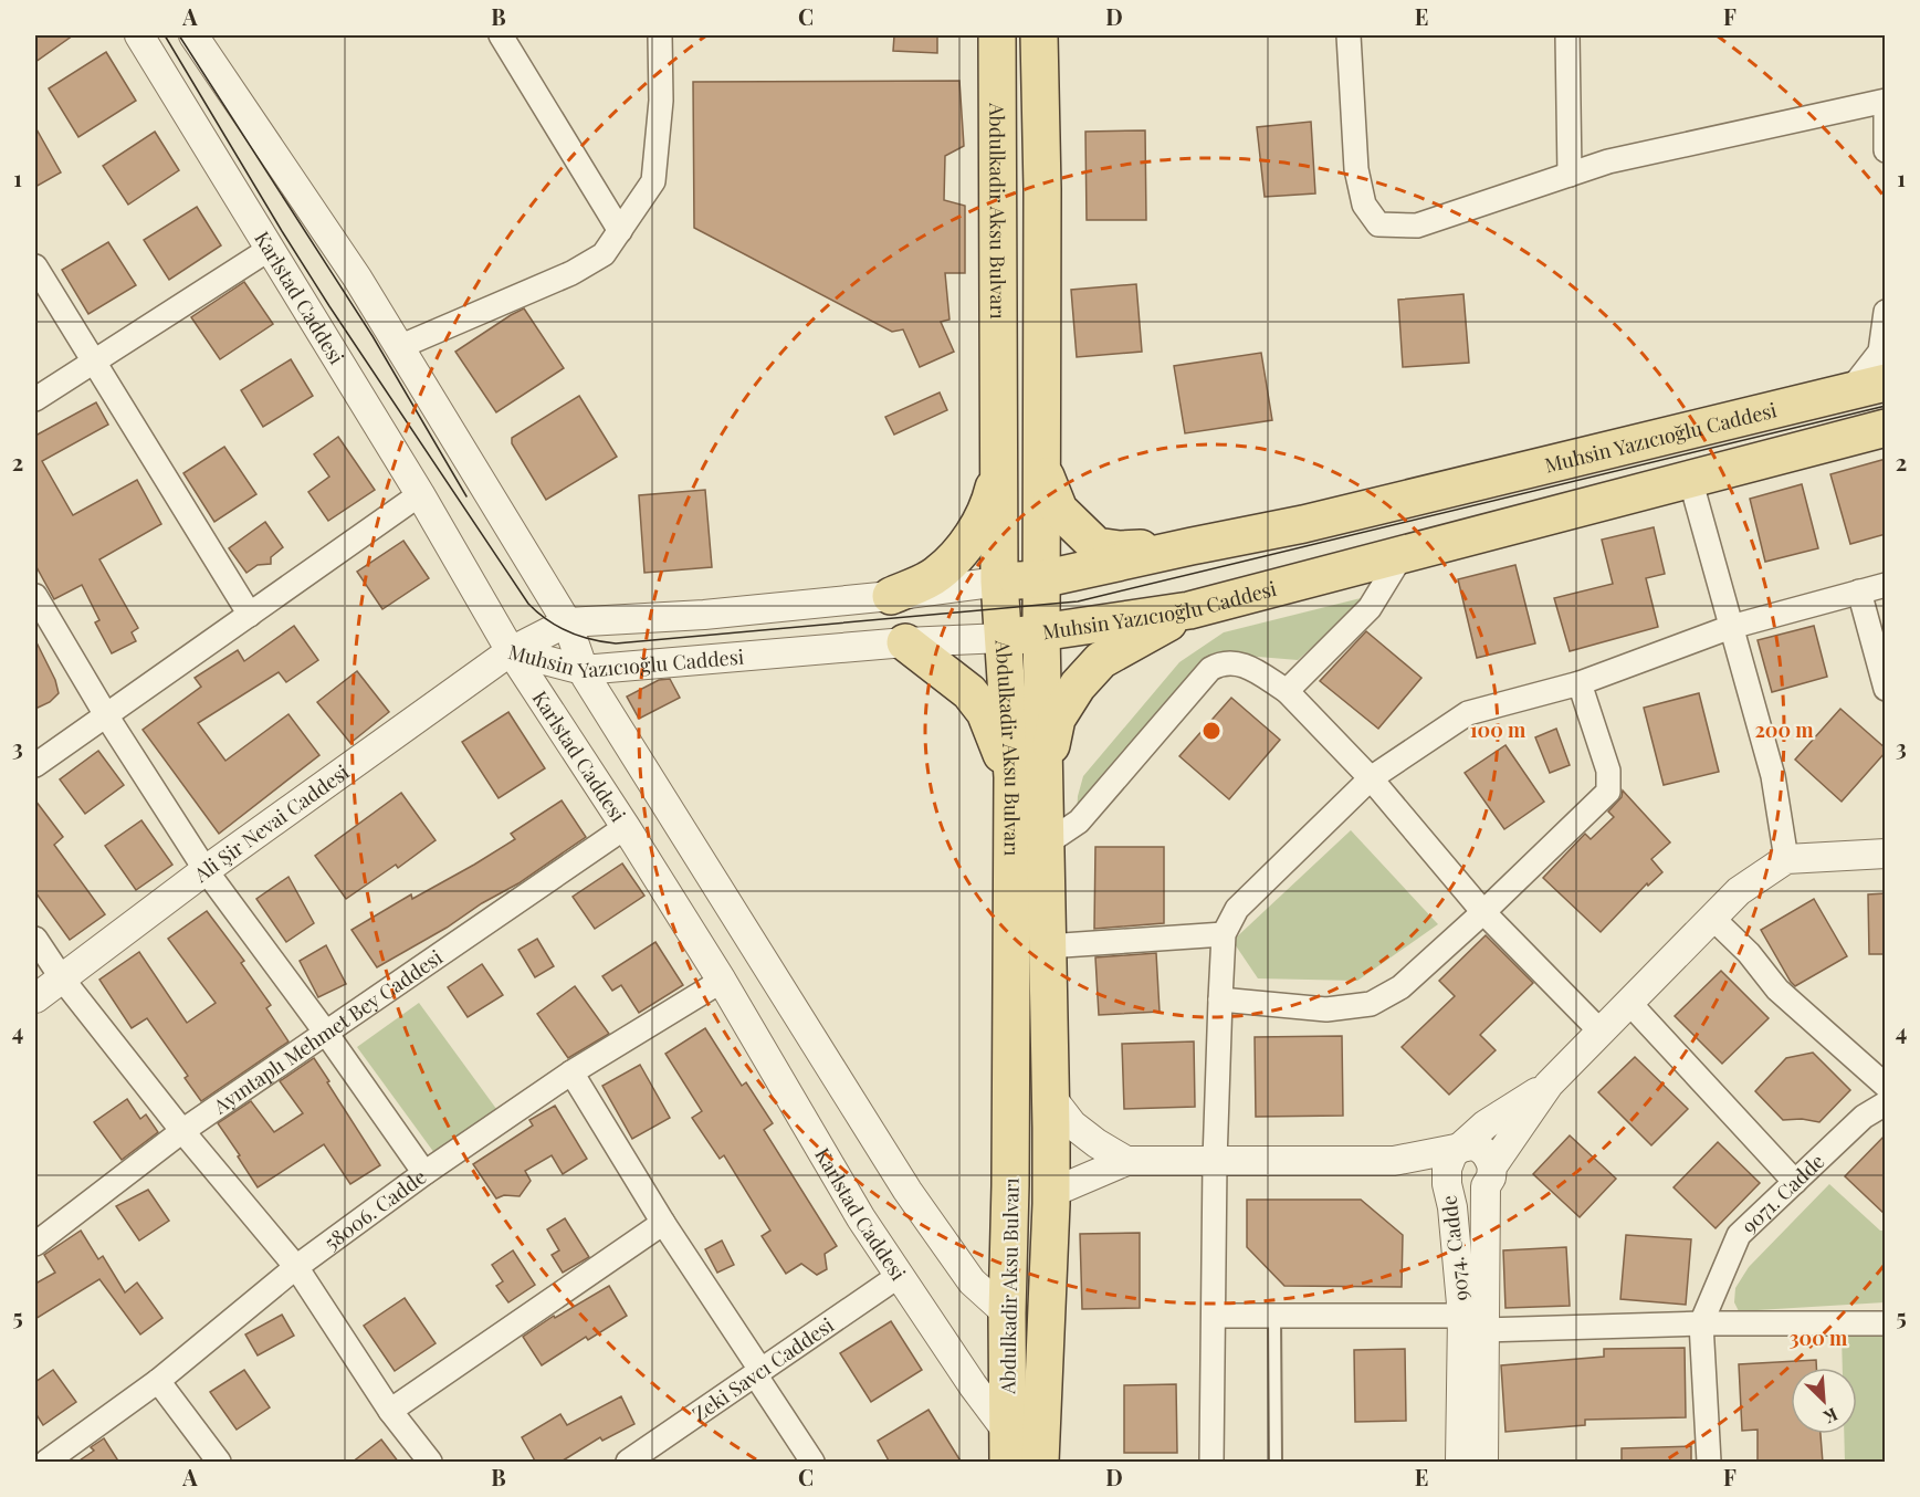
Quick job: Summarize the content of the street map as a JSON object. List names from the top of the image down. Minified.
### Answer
{"streets":{"main road":["Abdulkadir Aksu Bulvarı","Muhsin Yazıcıoğlu Caddesi"],"street":["Karlstad Caddesi","Ali Şir Nevai Caddesi","Ayıntaplı Mehmet Bey Caddesi","9071. Cadde","58006. Cadde","9074. Cadde","Zeki Savcı Caddesi"]},"crossings":[["Abdulkadir Aksu Bulvarı","Karlstad Caddesi"],["Abdulkadir Aksu Bulvarı","Muhsin Yazıcıoğlu Caddesi"],["Karlstad Caddesi","Muhsin Yazıcıoğlu Caddesi"],["Karlstad Caddesi","Ali Şir Nevai Caddesi"],["Karlstad Caddesi","Ayıntaplı Mehmet Bey Caddesi"],["Karlstad Caddesi","58006. Cadde"],["Karlstad Caddesi","Zeki Savcı Caddesi"],["Muhsin Yazıcıoğlu Caddesi","Ali Şir Nevai Caddesi"]],"north":"bottom right","grid":{"columns":["A","B","C","D","E","F"],"rows":["1","2","3","4","5"]},"rings":["100 m","200 m","300 m"]}
